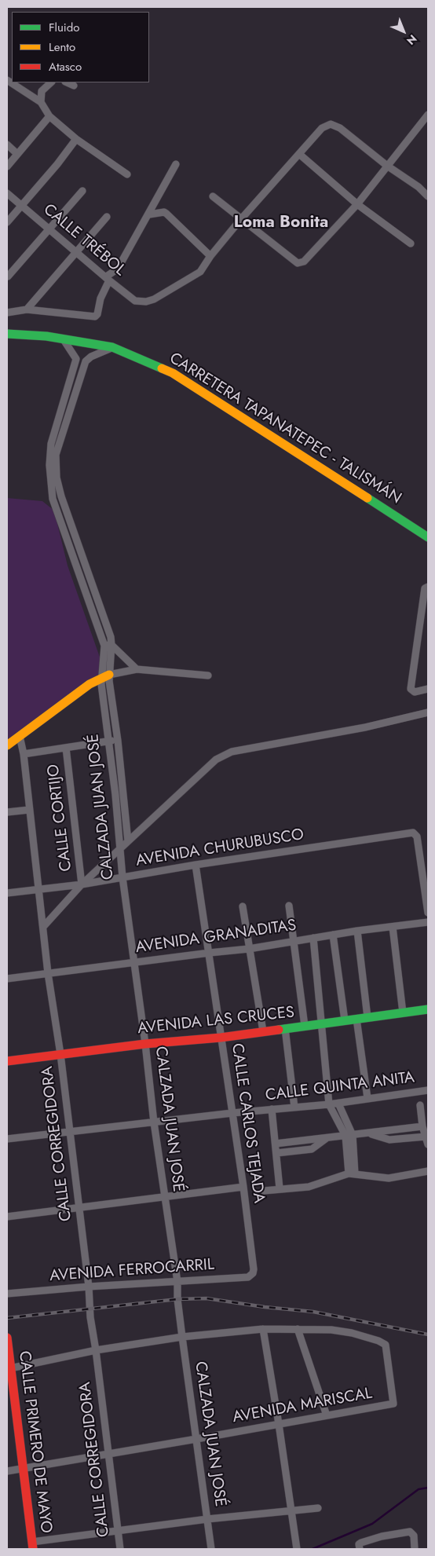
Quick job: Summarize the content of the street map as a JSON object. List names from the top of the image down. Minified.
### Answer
{"streets":{"main road":["CARRETERA TAPANATEPEC - TALISMÁN","AVENIDA LAS CRUCES","CALLE PRIMERO DE MAYO"],"street":["CALLE TRÉBOL","CALZADA JUAN JOSÉ","CALLE CORTIJO","AVENIDA CHURUBUSCO","AVENIDA GRANADITAS","CALLE QUINTA ANITA","CALLE CARLOS TEJADA","CALLE CORREGIDORA","AVENIDA FERROCARRIL","AVENIDA MARISCAL"]},"crossings":[["CALZADA JUAN JOSÉ","AVENIDA CHURUBUSCO"],["CALZADA JUAN JOSÉ","AVENIDA GRANADITAS"],["CALZADA JUAN JOSÉ","AVENIDA LAS CRUCES"],["CALZADA JUAN JOSÉ","CALLE QUINTA ANITA"],["CALZADA JUAN JOSÉ","AVENIDA FERROCARRIL"],["CALZADA JUAN JOSÉ","AVENIDA MARISCAL"],["CALLE CORTIJO","AVENIDA CHURUBUSCO"],["AVENIDA CHURUBUSCO","CALLE CARLOS TEJADA"],["AVENIDA CHURUBUSCO","CALLE CORREGIDORA"],["AVENIDA GRANADITAS","CALLE CARLOS TEJADA"],["AVENIDA GRANADITAS","CALLE CORREGIDORA"],["AVENIDA LAS CRUCES","CALLE CARLOS TEJADA"],["AVENIDA LAS CRUCES","CALLE CORREGIDORA"],["CALLE QUINTA ANITA","CALLE CARLOS TEJADA"],["CALLE QUINTA ANITA","CALLE CORREGIDORA"],["CALLE CARLOS TEJADA","AVENIDA FERROCARRIL"],["CALLE CORREGIDORA","AVENIDA FERROCARRIL"],["CALLE CORREGIDORA","AVENIDA MARISCAL"],["AVENIDA MARISCAL","CALLE PRIMERO DE MAYO"]],"districts":["Loma Bonita"],"legend":["Fluido","Lento","Atasco"],"north":"bottom right"}
